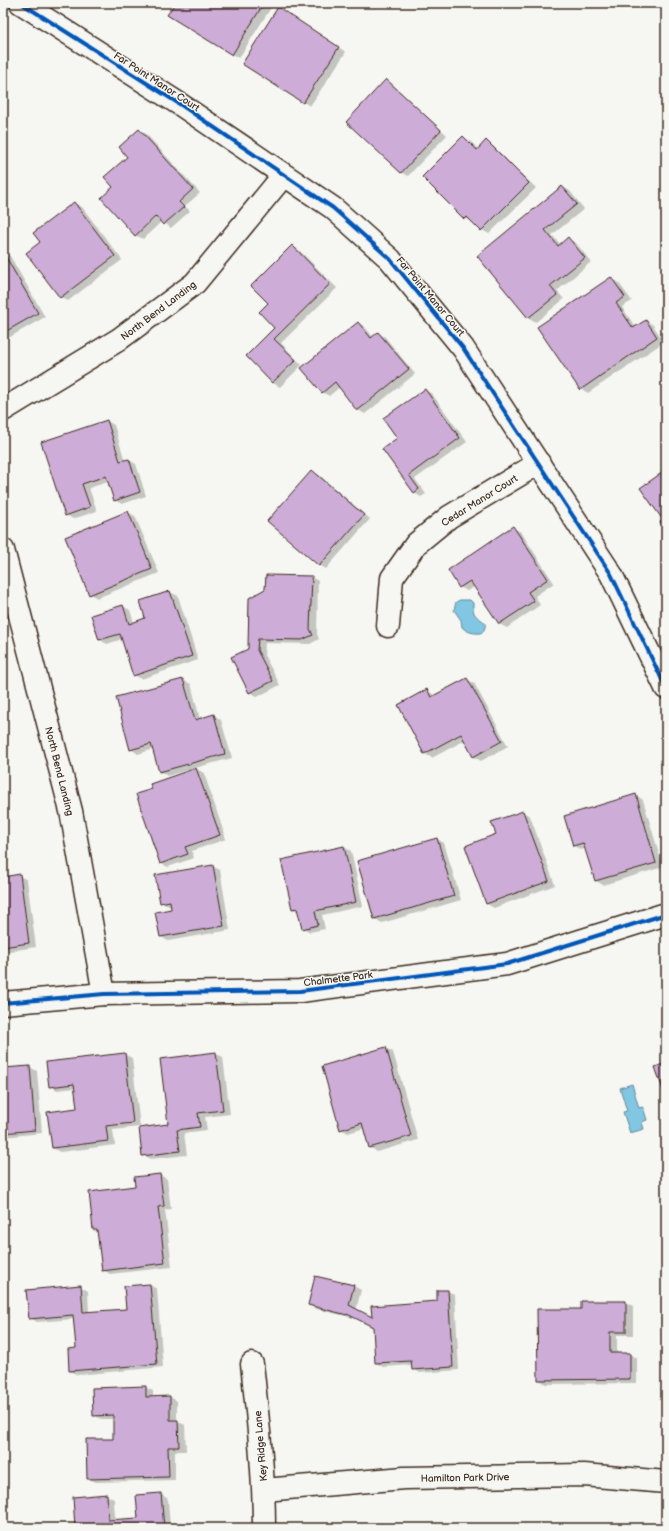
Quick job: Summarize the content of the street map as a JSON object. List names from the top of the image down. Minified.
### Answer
{"streets":{"street":["Far Point Manor Court","North Bend Landing","Cedar Manor Court","Chalmette Park","Key Ridge Lane","Hamilton Park Drive"]},"crossings":[["Far Point Manor Court","North Bend Landing"],["Far Point Manor Court","Cedar Manor Court"],["North Bend Landing","Chalmette Park"],["Key Ridge Lane","Hamilton Park Drive"]]}
